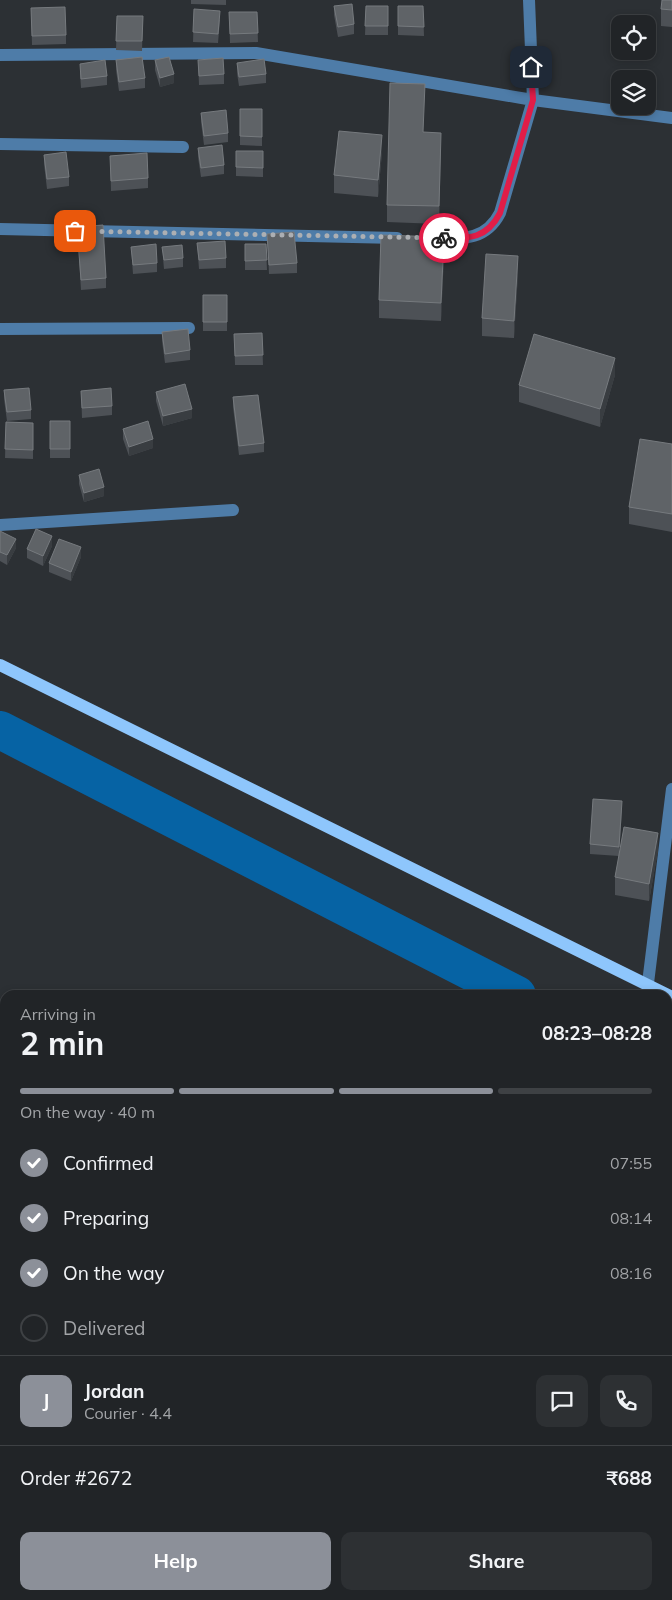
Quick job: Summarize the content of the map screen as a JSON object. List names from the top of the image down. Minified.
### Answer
{"page":{"heading":["2 min","Arriving in","08:23–08:28"],"panel":["Jordan","Courier · 4.4","Order #2672","₹688"],"bar":"On the way · 40 m","list":[["Confirmed","07:55"],["Preparing","08:14"],["On the way","08:16"],"Delivered"],"round":"J","buttons":["Help","Share"]}}
